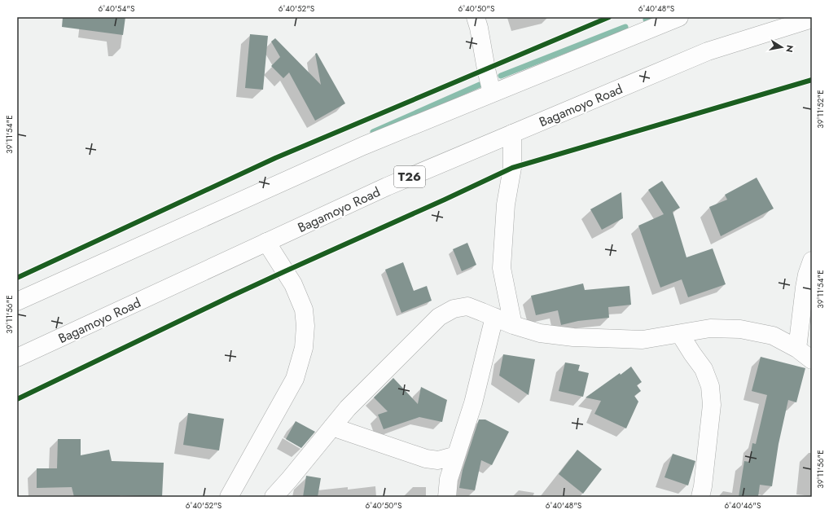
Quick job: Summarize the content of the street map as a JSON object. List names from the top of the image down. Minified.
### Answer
{"streets":{"main road":["Bagamoyo Road","T26"]},"north":"right","coordinates":["6°40'54\"S","6°40'52\"S","6°40'50\"S","6°40'48\"S","39°11'52\"E","39°11'54\"E","39°11'56\"E","6°40'46\"S"]}
